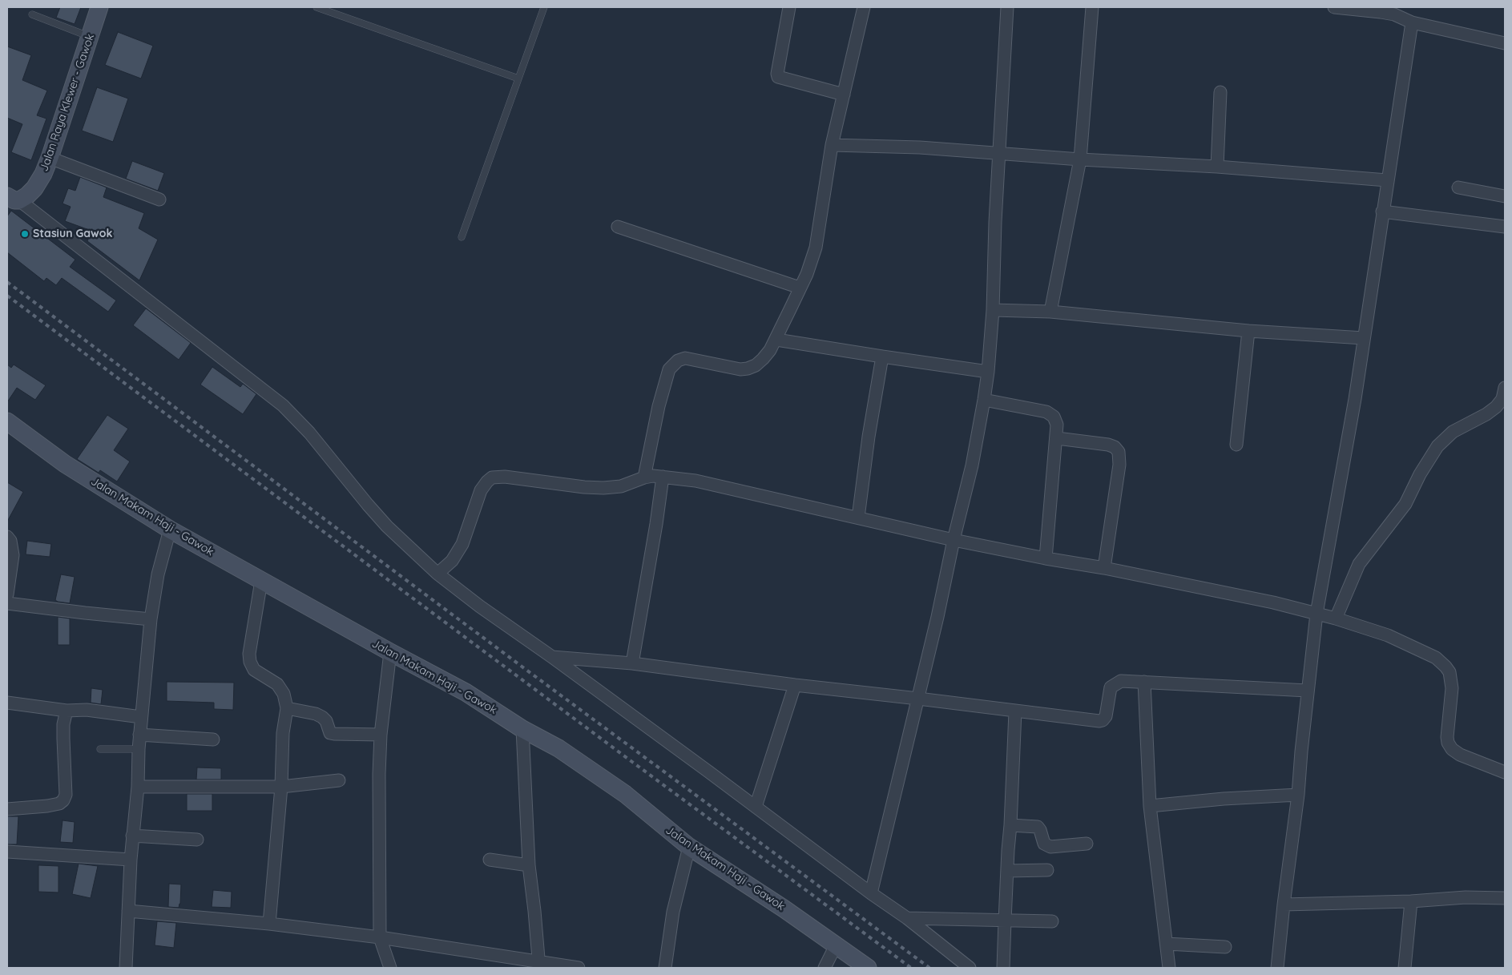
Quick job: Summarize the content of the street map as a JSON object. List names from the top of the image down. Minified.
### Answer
{"streets":{"street":["Jalan Raya Klewer - Gawok","Jalan Makam Haji - Gawok"]},"places":["Stasiun Gawok"]}
